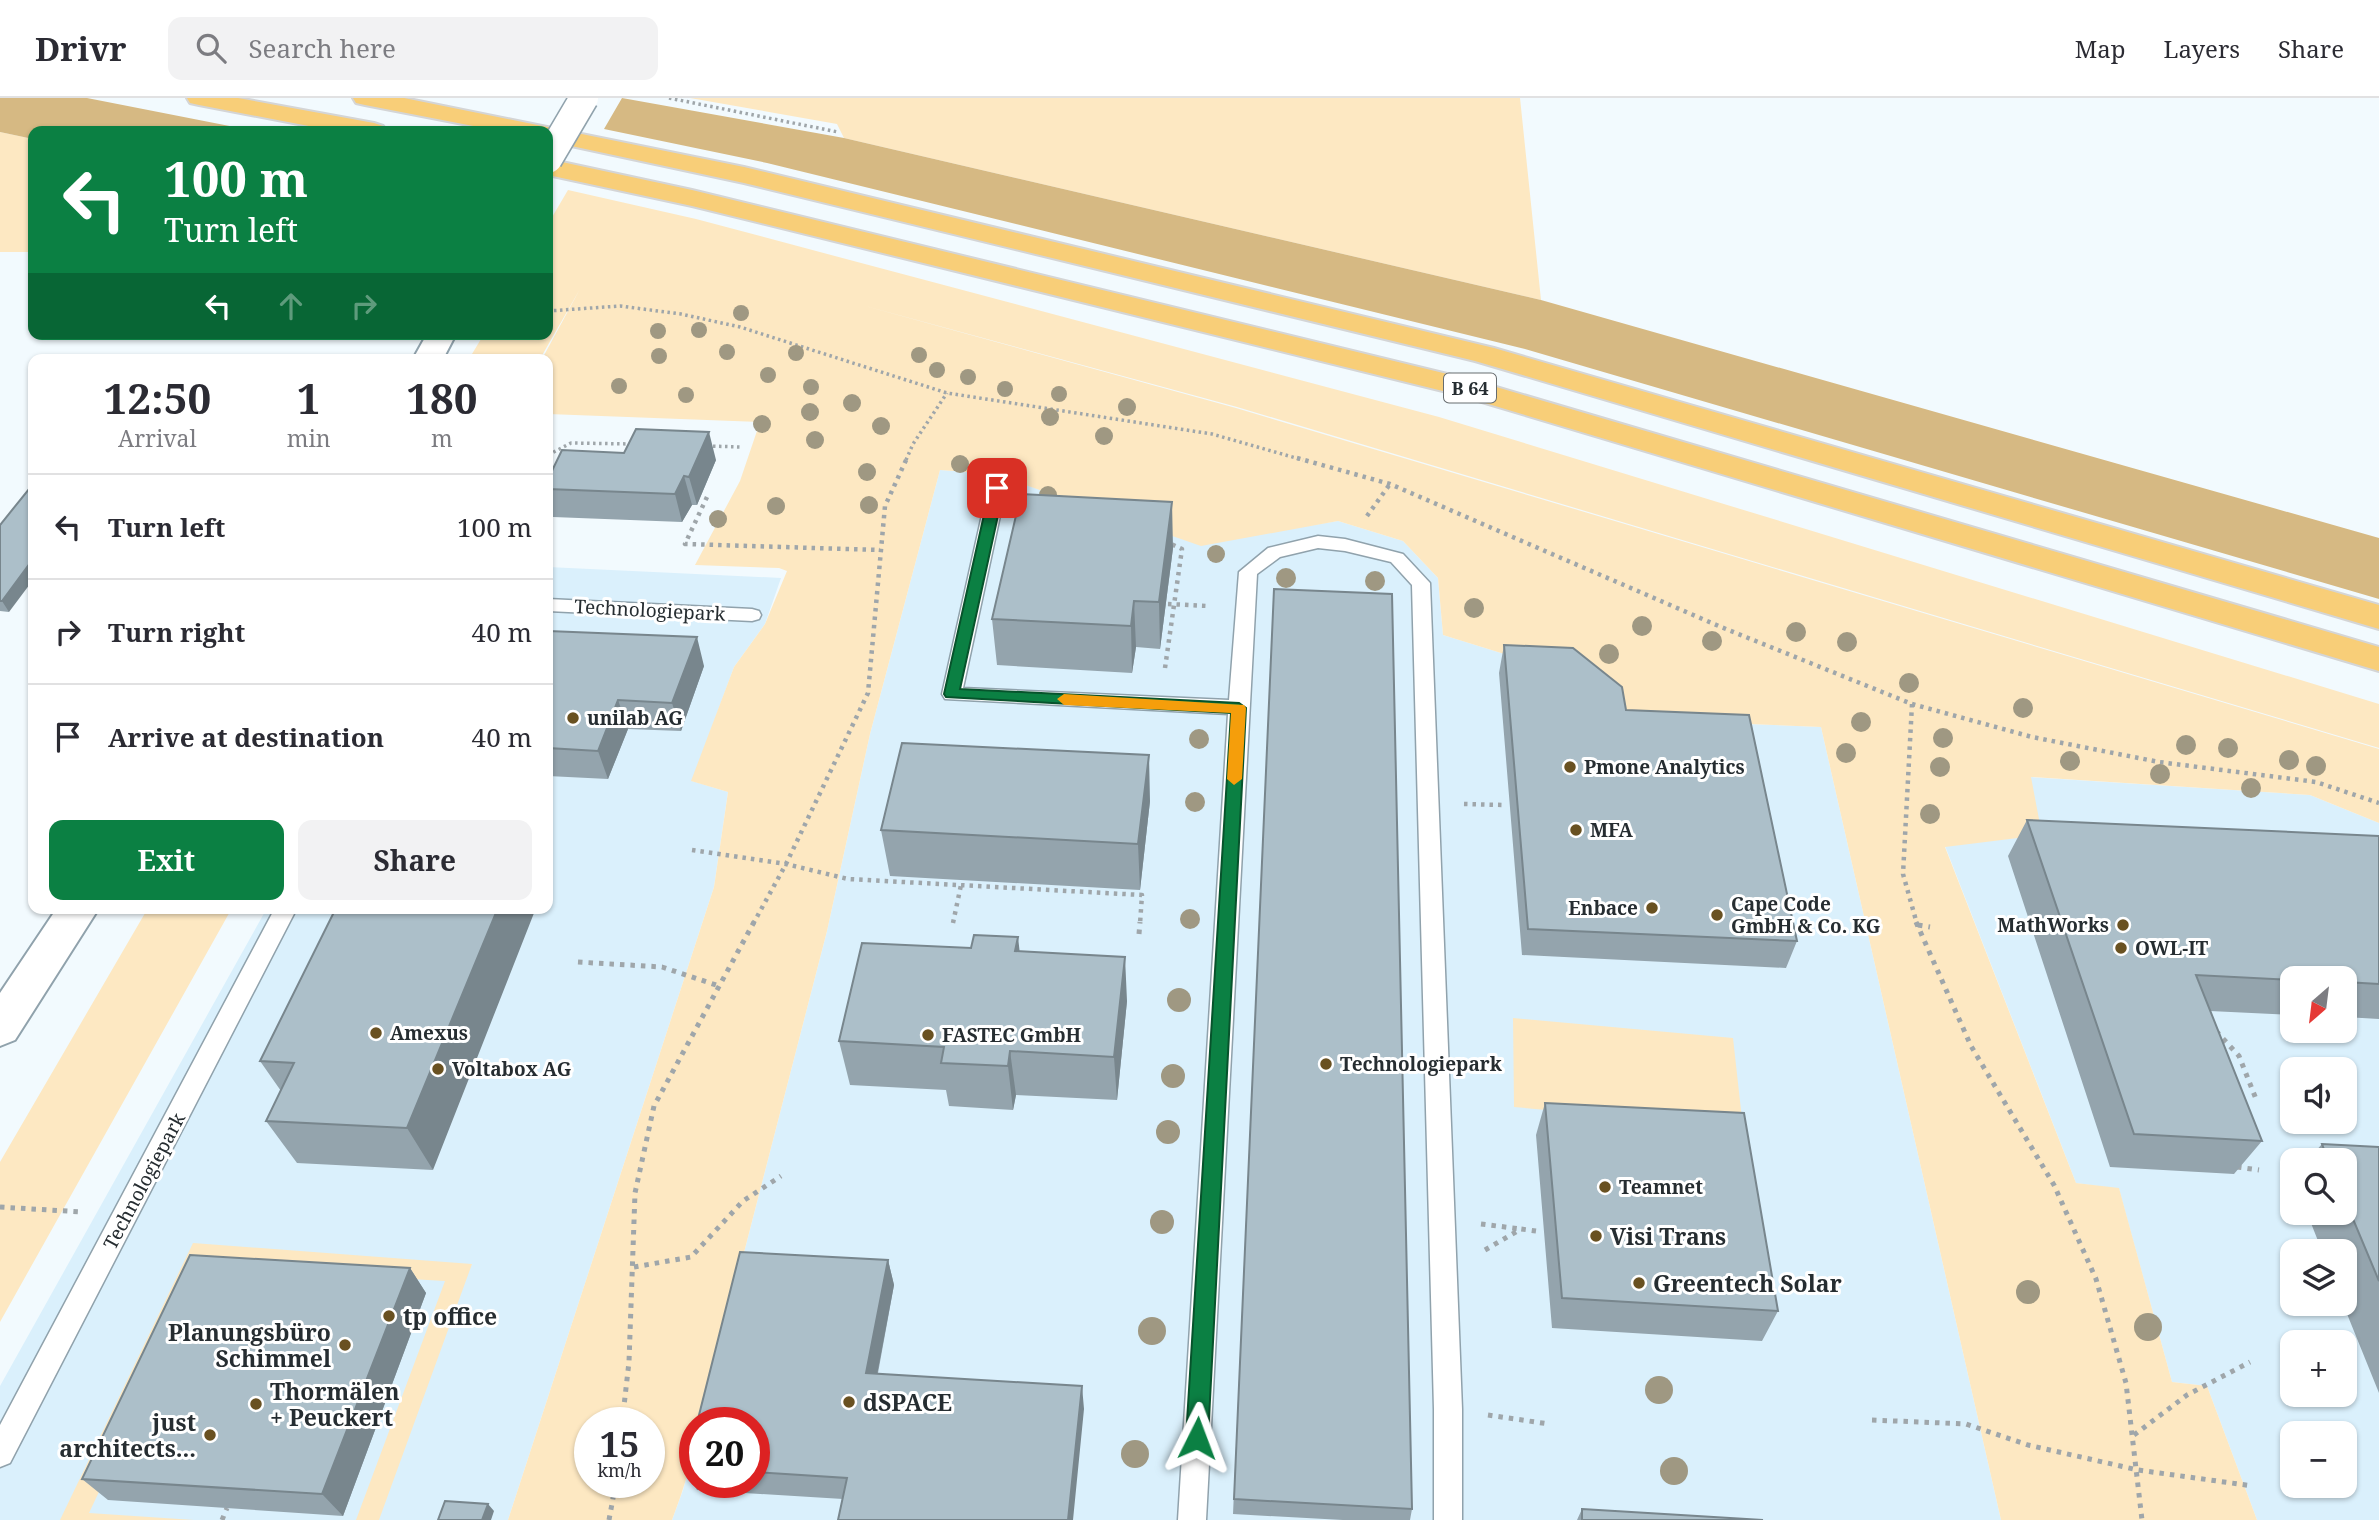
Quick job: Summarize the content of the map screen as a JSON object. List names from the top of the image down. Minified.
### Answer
{"streets":{"highway":["B 64"],"lane":["Technologiepark"]},"places":["unilab AG","Pmone Analytics","MFA","Enbace","Cape Code GmbH & Co. KG","MathWorks","OWL-IT","Amexus","FASTEC GmbH","Technologiepark","Voltabox AG","Teamnet","Visi Trans","Greentech Solar","tp office","Planungsbüro Schimmel","dSPACE","Thormälen + Peuckert","just architects..."],"north":"bottom left","page":{"header":"Drivr","search":"Search here","nav":["Map","Layers","Share"],"turn":["100 m","Turn left"],"eta":["12:50","Arrival","1","min","180","m"],"list":[{"name":"Turn left","value":"100 m"},{"name":"Turn right","value":"40 m"},{"name":"Arrive at destination","value":"40 m"}],"buttons":["Exit","Share"],"map_buttons":["+","−"],"speed":"15 km/h","limit":"20"}}
